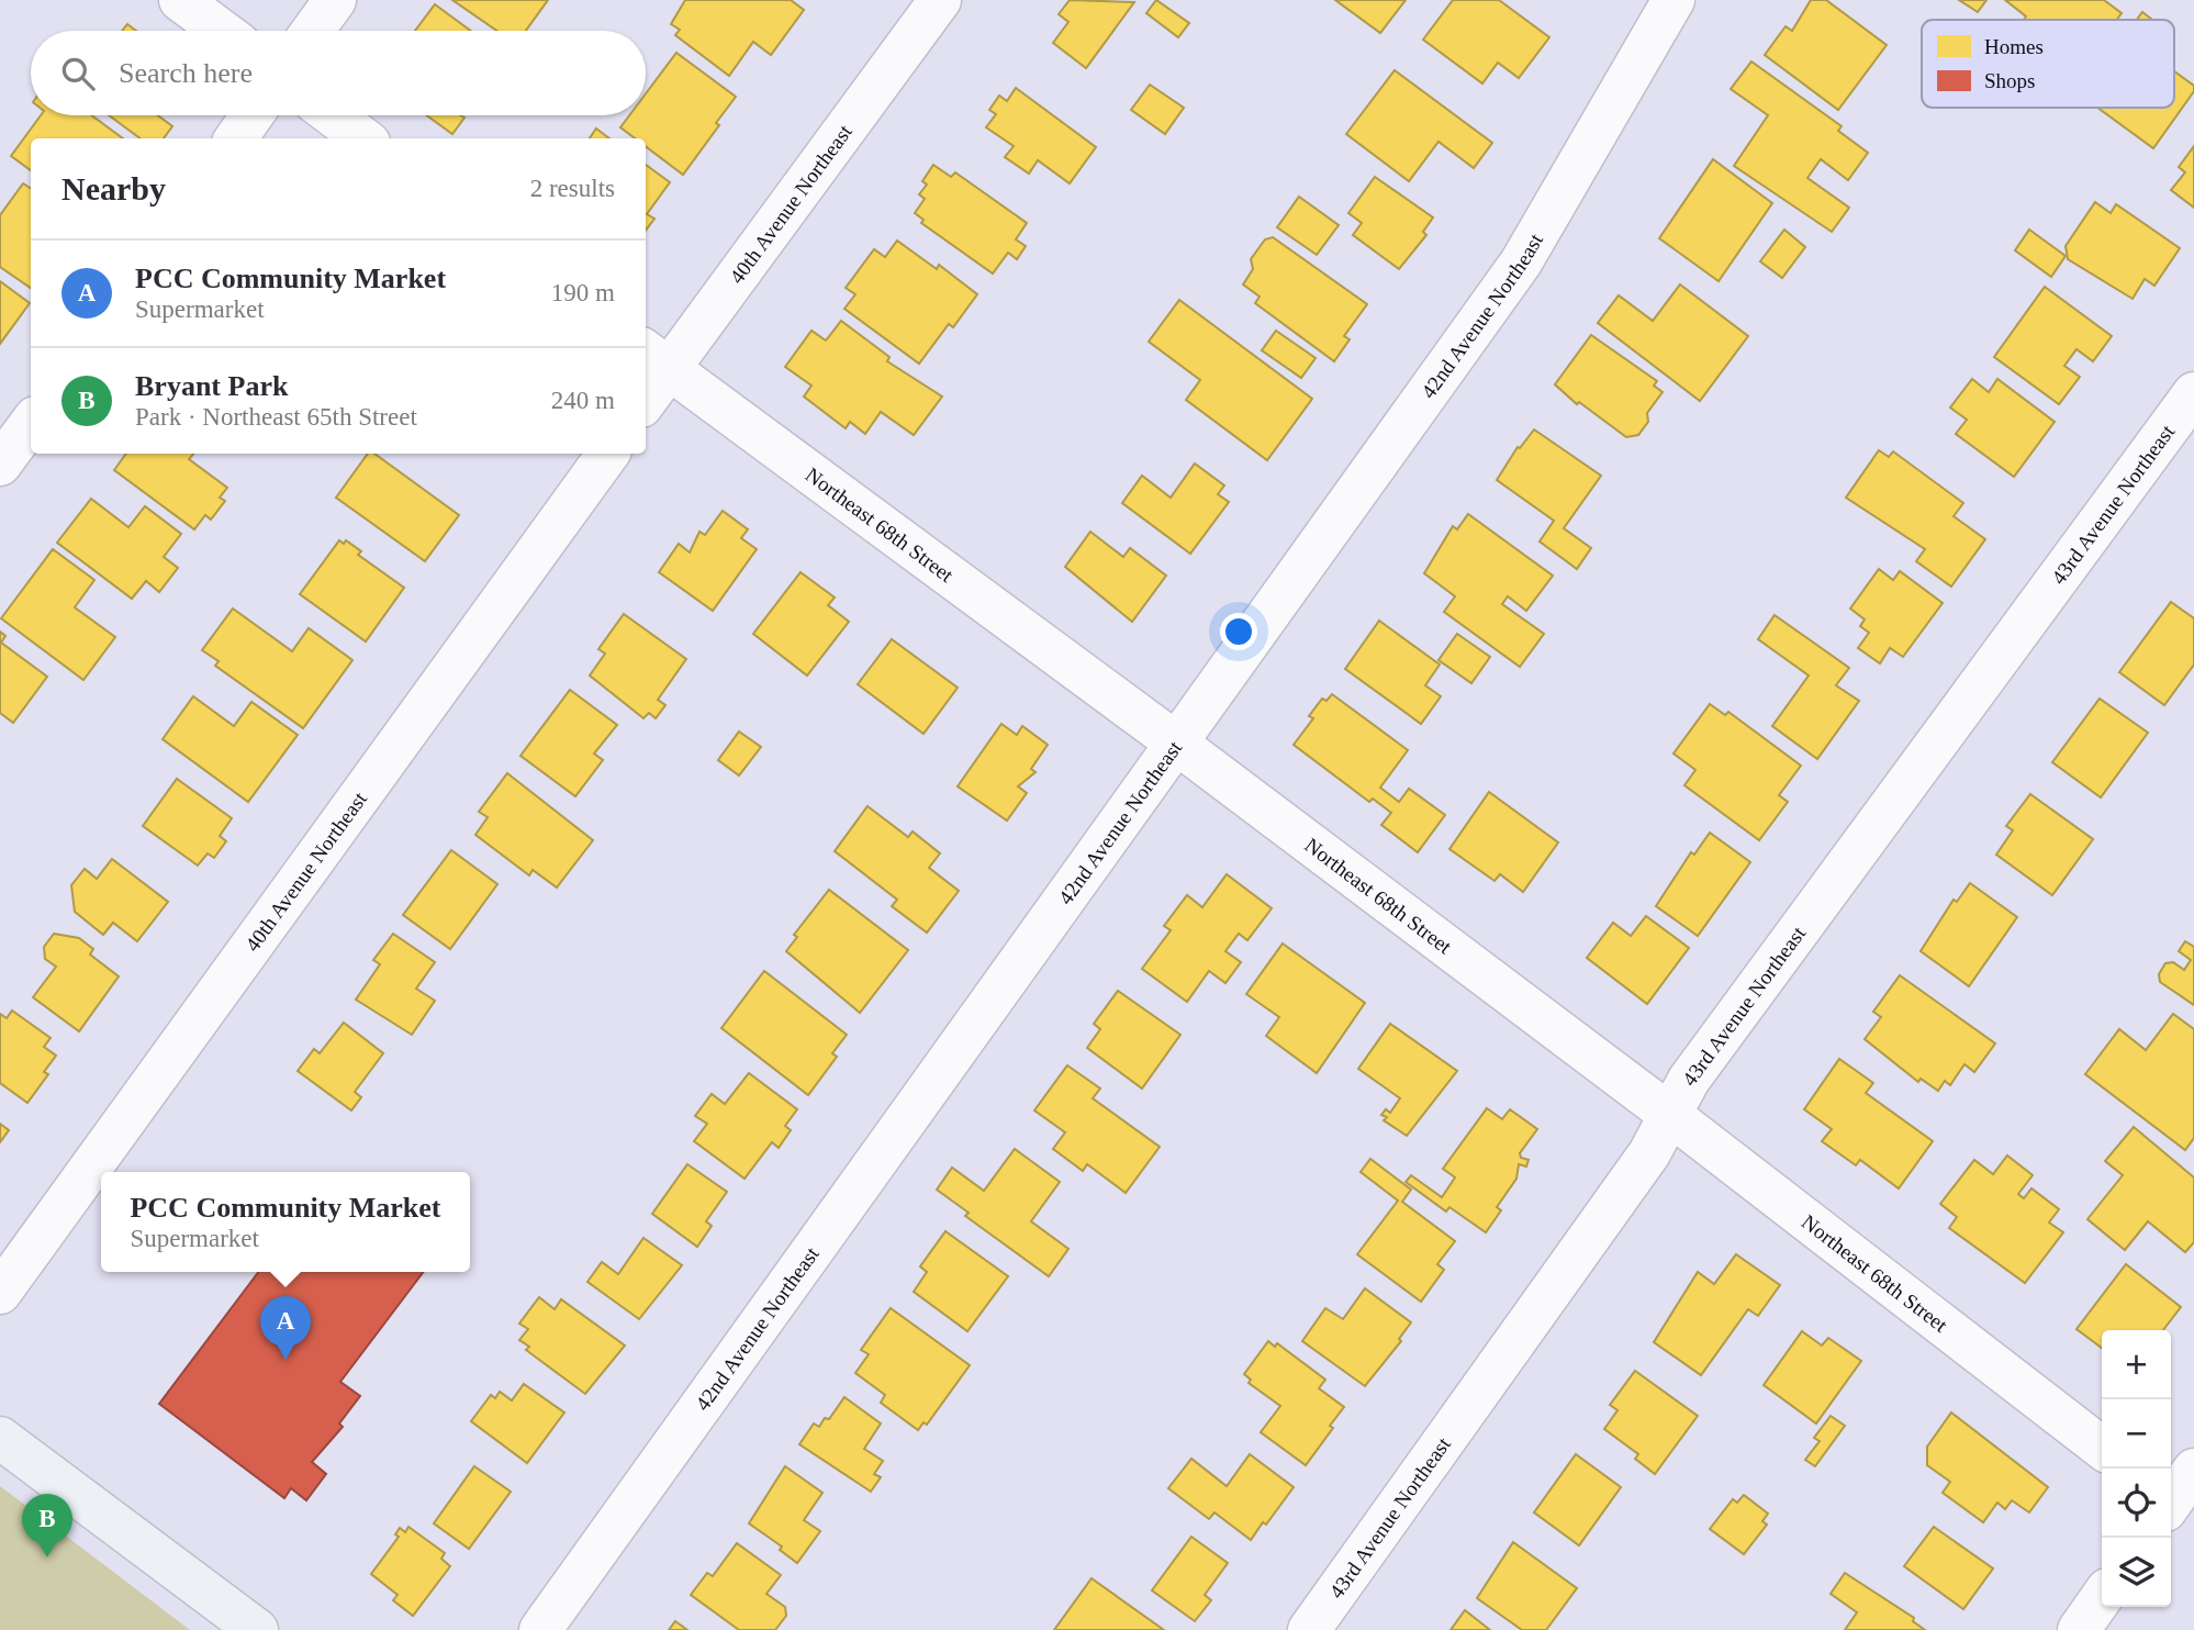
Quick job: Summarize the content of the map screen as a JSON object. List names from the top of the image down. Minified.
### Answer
{"streets":{"street":["40th Avenue Northeast","42nd Avenue Northeast","43rd Avenue Northeast","Northeast 68th Street"]},"crossings":[["40th Avenue Northeast","Northeast 68th Street"],["42nd Avenue Northeast","Northeast 68th Street"],["43rd Avenue Northeast","Northeast 68th Street"]],"legend":["Homes","Shops"],"page":{"search":"Search here","heading":["Nearby","2 results"],"list":[{"mark":"A","name":"PCC Community Market","note":"Supermarket","value":"190 m"},{"mark":"B","name":"Bryant Park","note":"Park · Northeast 65th Street","value":"240 m"}],"popup":["PCC Community Market","Supermarket"],"pins":["A","B"],"map_buttons":["+","−"]}}
